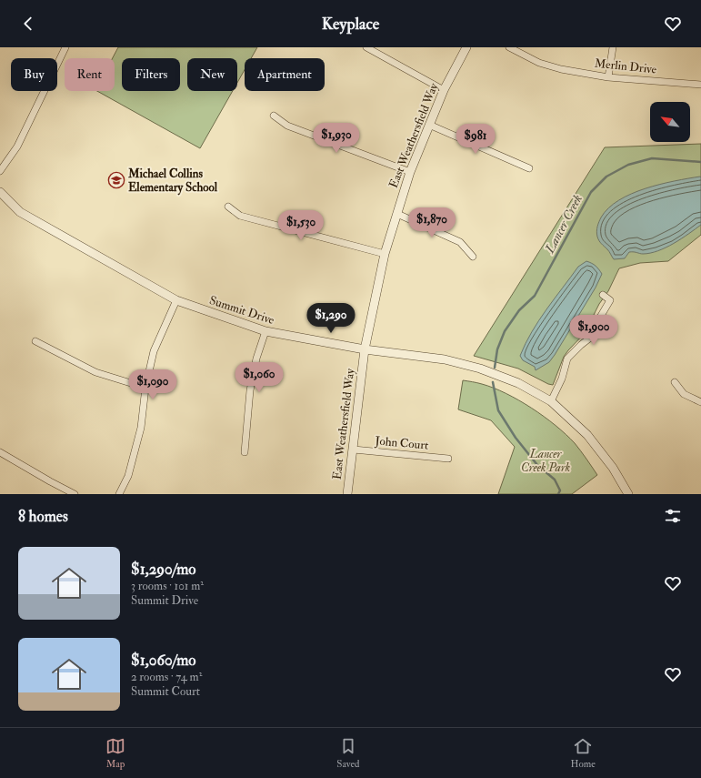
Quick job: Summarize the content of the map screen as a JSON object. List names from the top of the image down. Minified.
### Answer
{"streets":{"street":["Merlin Drive","East Weathersfield Way","Summit Drive","John Court"]},"crossings":[["East Weathersfield Way","Summit Drive"],["East Weathersfield Way","John Court"]],"water":["Lancer Creek"],"parks":["Lancer Creek Park"],"places":{"school or university":["Michael Collins Elementary School"]},"north":"top left","page":{"header":"Keyplace","chip":["Buy","Rent","Filters","New","Apartment"],"price":["$1,930","$981","$1,870","$1,530","$1,290","$1,900","$1,060","$1,090"],"heading":"8 homes","list":[{"name":"$1,290/mo","note":"3 rooms · 101 m² · Summit Drive"},{"name":"$1,060/mo","note":"2 rooms · 74 m² · Summit Court"}],"tabs":["Map","Saved","Home"]}}
